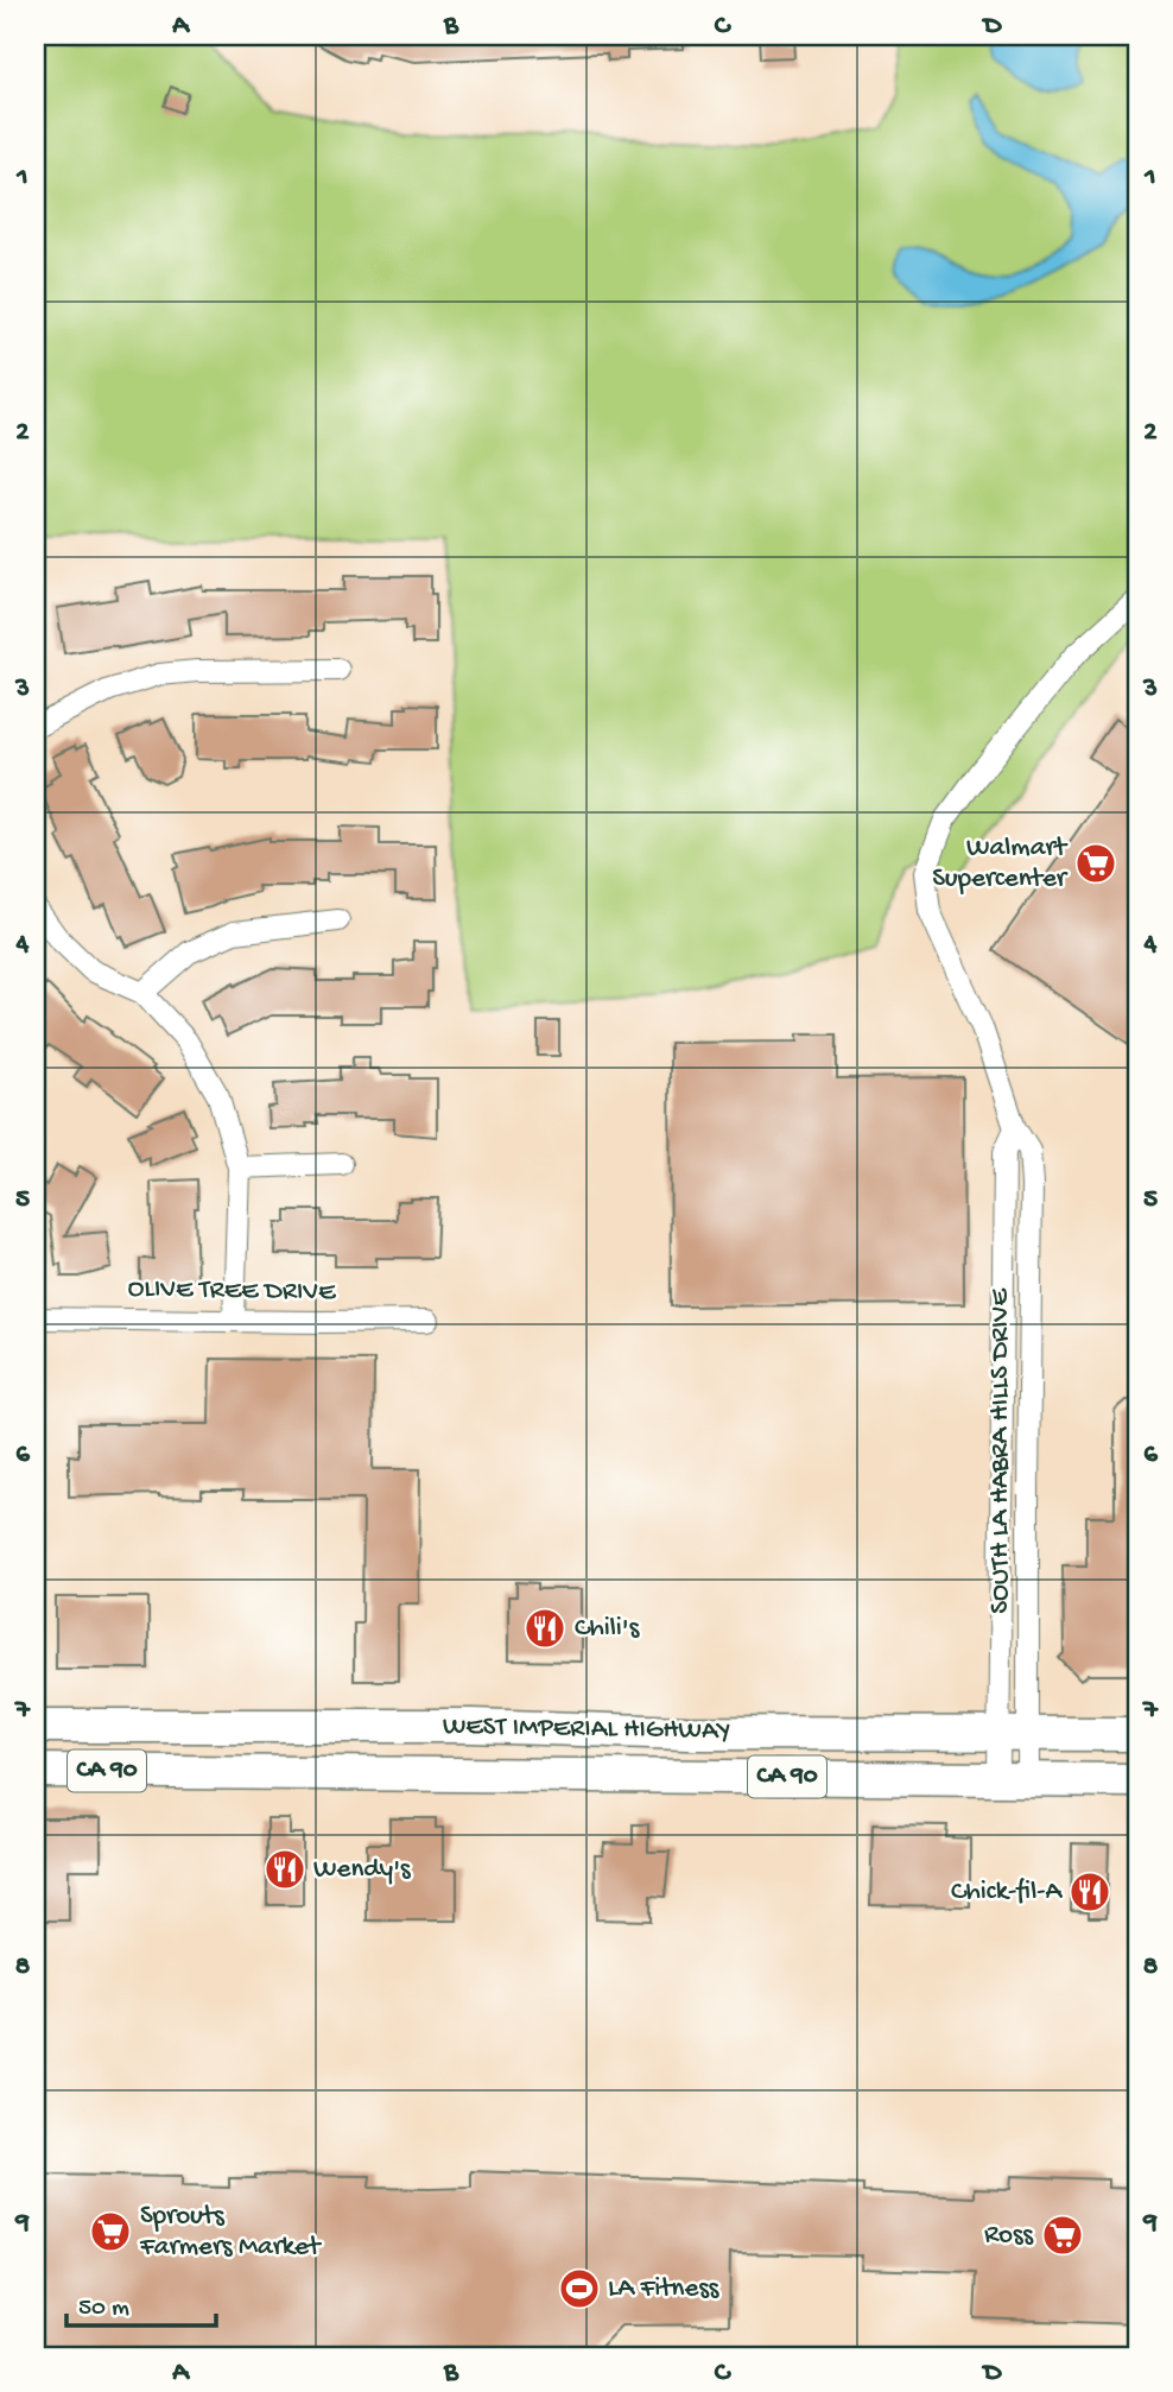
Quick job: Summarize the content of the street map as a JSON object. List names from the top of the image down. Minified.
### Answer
{"streets":{"main road":["WEST IMPERIAL HIGHWAY","CA 90"],"street":["OLIVE TREE DRIVE","SOUTH LA HABRA HILLS DRIVE"]},"crossings":[["SOUTH LA HABRA HILLS DRIVE","WEST IMPERIAL HIGHWAY"]],"places":{"supermarket":["Walmart Supercenter","Sprouts Farmers Market","Ross"],"restaurant":["Chili's","Wendy's","Chick-fil-A"],"sports":["LA Fitness"]},"scale_bar":"50 m","grid":{"columns":["A","B","C","D"],"rows":["1","2","3","4","5","6","7","8","9"]}}
